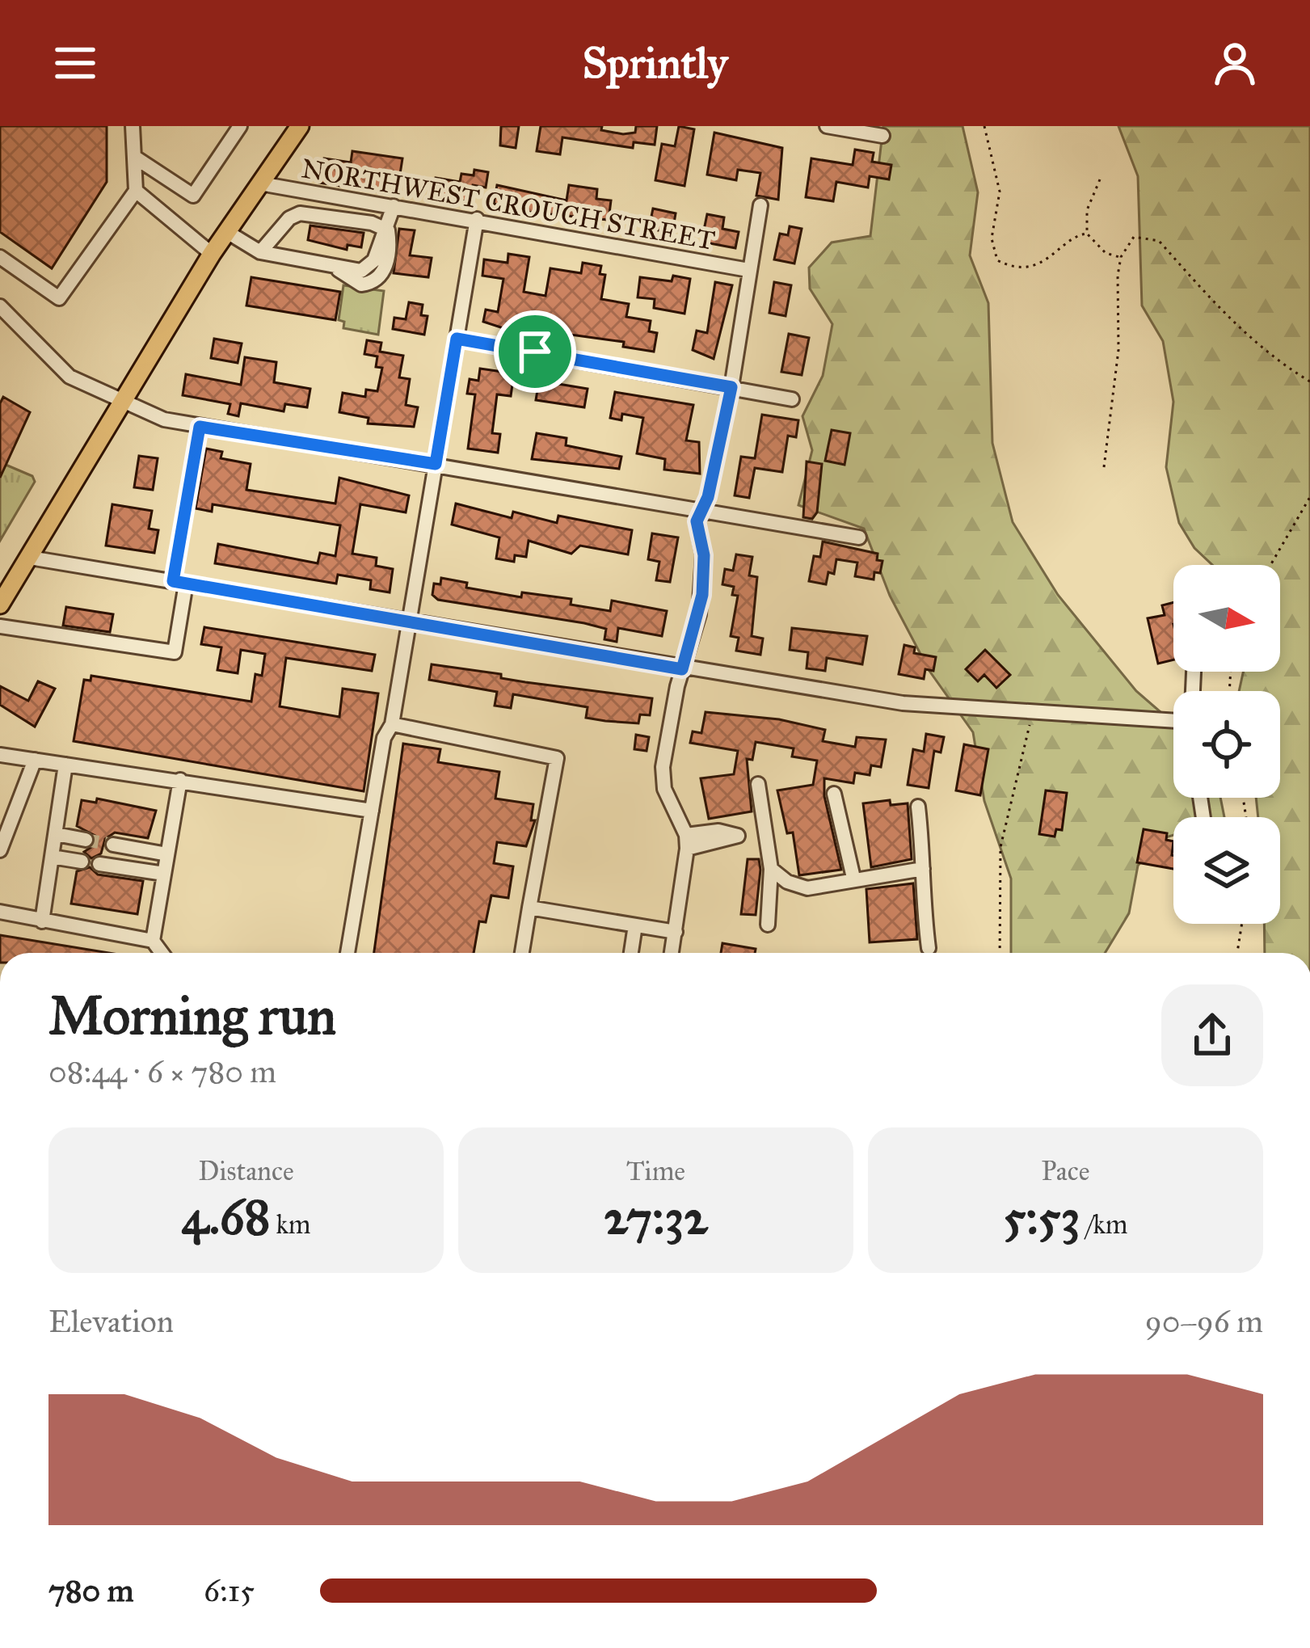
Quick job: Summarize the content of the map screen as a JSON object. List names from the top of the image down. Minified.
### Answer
{"streets":{"street":["NORTHWEST CROUCH STREET"]},"north":"right","page":{"header":"Sprintly","heading":["Morning run","08:44 · 6 × 780 m"],"stats":[["Distance","4.68 km"],["Time","27:32"],["Pace","5:53 /km"]],"chart":["Elevation","90–96 m"],"list":[{"name":"780 m","note":"6:15"}]}}
